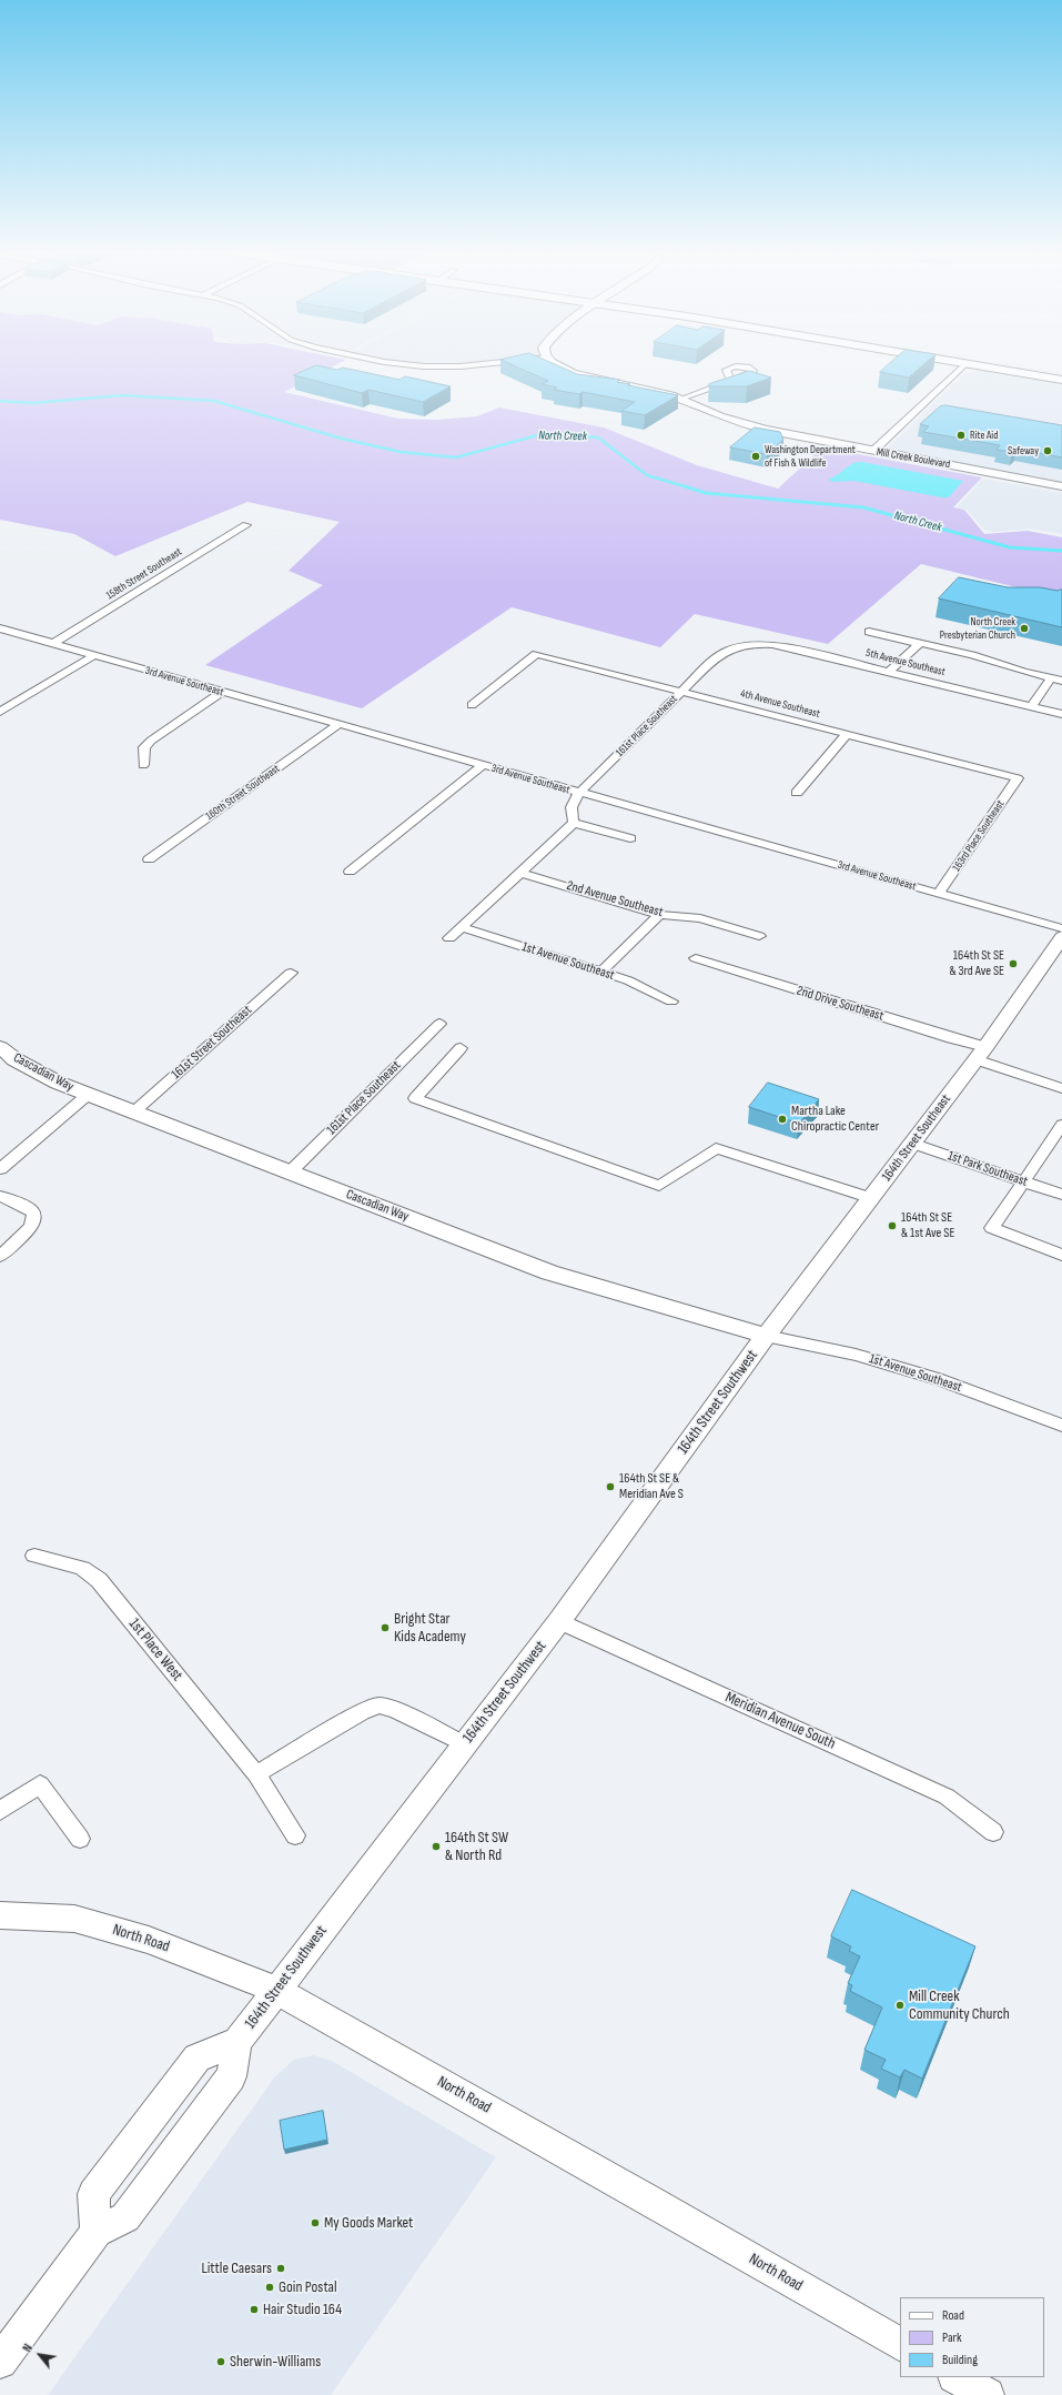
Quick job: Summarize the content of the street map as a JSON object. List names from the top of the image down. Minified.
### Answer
{"streets":{"street":["Mill Creek Boulevard","158th Street Southeast","5th Avenue Southeast","3rd Avenue Southeast","4th Avenue Southeast","161st Place Southeast","160th Street Southeast","163rd Place Southeast","2nd Avenue Southeast","1st Avenue Southeast","2nd Drive Southeast","161st Street Southeast","Cascadian Way","164th Street Southeast","1st Park Southeast","164th Street Southwest","1st Place West","Meridian Avenue South","North Road"]},"crossings":[["158th Street Southeast","3rd Avenue Southeast"],["5th Avenue Southeast","161st Place Southeast"],["3rd Avenue Southeast","161st Place Southeast"],["3rd Avenue Southeast","160th Street Southeast"],["3rd Avenue Southeast","163rd Place Southeast"],["4th Avenue Southeast","161st Place Southeast"],["4th Avenue Southeast","163rd Place Southeast"],["161st Place Southeast","Cascadian Way"],["1st Avenue Southeast","Cascadian Way"],["1st Avenue Southeast","164th Street Southeast"],["1st Avenue Southeast","164th Street Southwest"],["2nd Drive Southeast","164th Street Southeast"],["161st Street Southeast","Cascadian Way"],["Cascadian Way","164th Street Southeast"],["Cascadian Way","164th Street Southwest"],["164th Street Southeast","1st Park Southeast"],["164th Street Southeast","164th Street Southwest"],["164th Street Southwest","Meridian Avenue South"],["164th Street Southwest","North Road"]],"water":["North Creek"],"places":["Rite Aid","Safeway","Washington Department of Fish & Wildlife","North Creek Presbyterian Church","164th St SE & 3rd Ave SE","Martha Lake Chiropractic Center","164th St SE & 1st Ave SE","164th St SE & Meridian Ave S","Bright Star Kids Academy","164th St SW & North Rd","Mill Creek Community Church","My Goods Market","Little Caesars","Goin Postal","Hair Studio 164","Sherwin-Williams"],"legend":["Road","Park","Building"],"north":"top left"}
